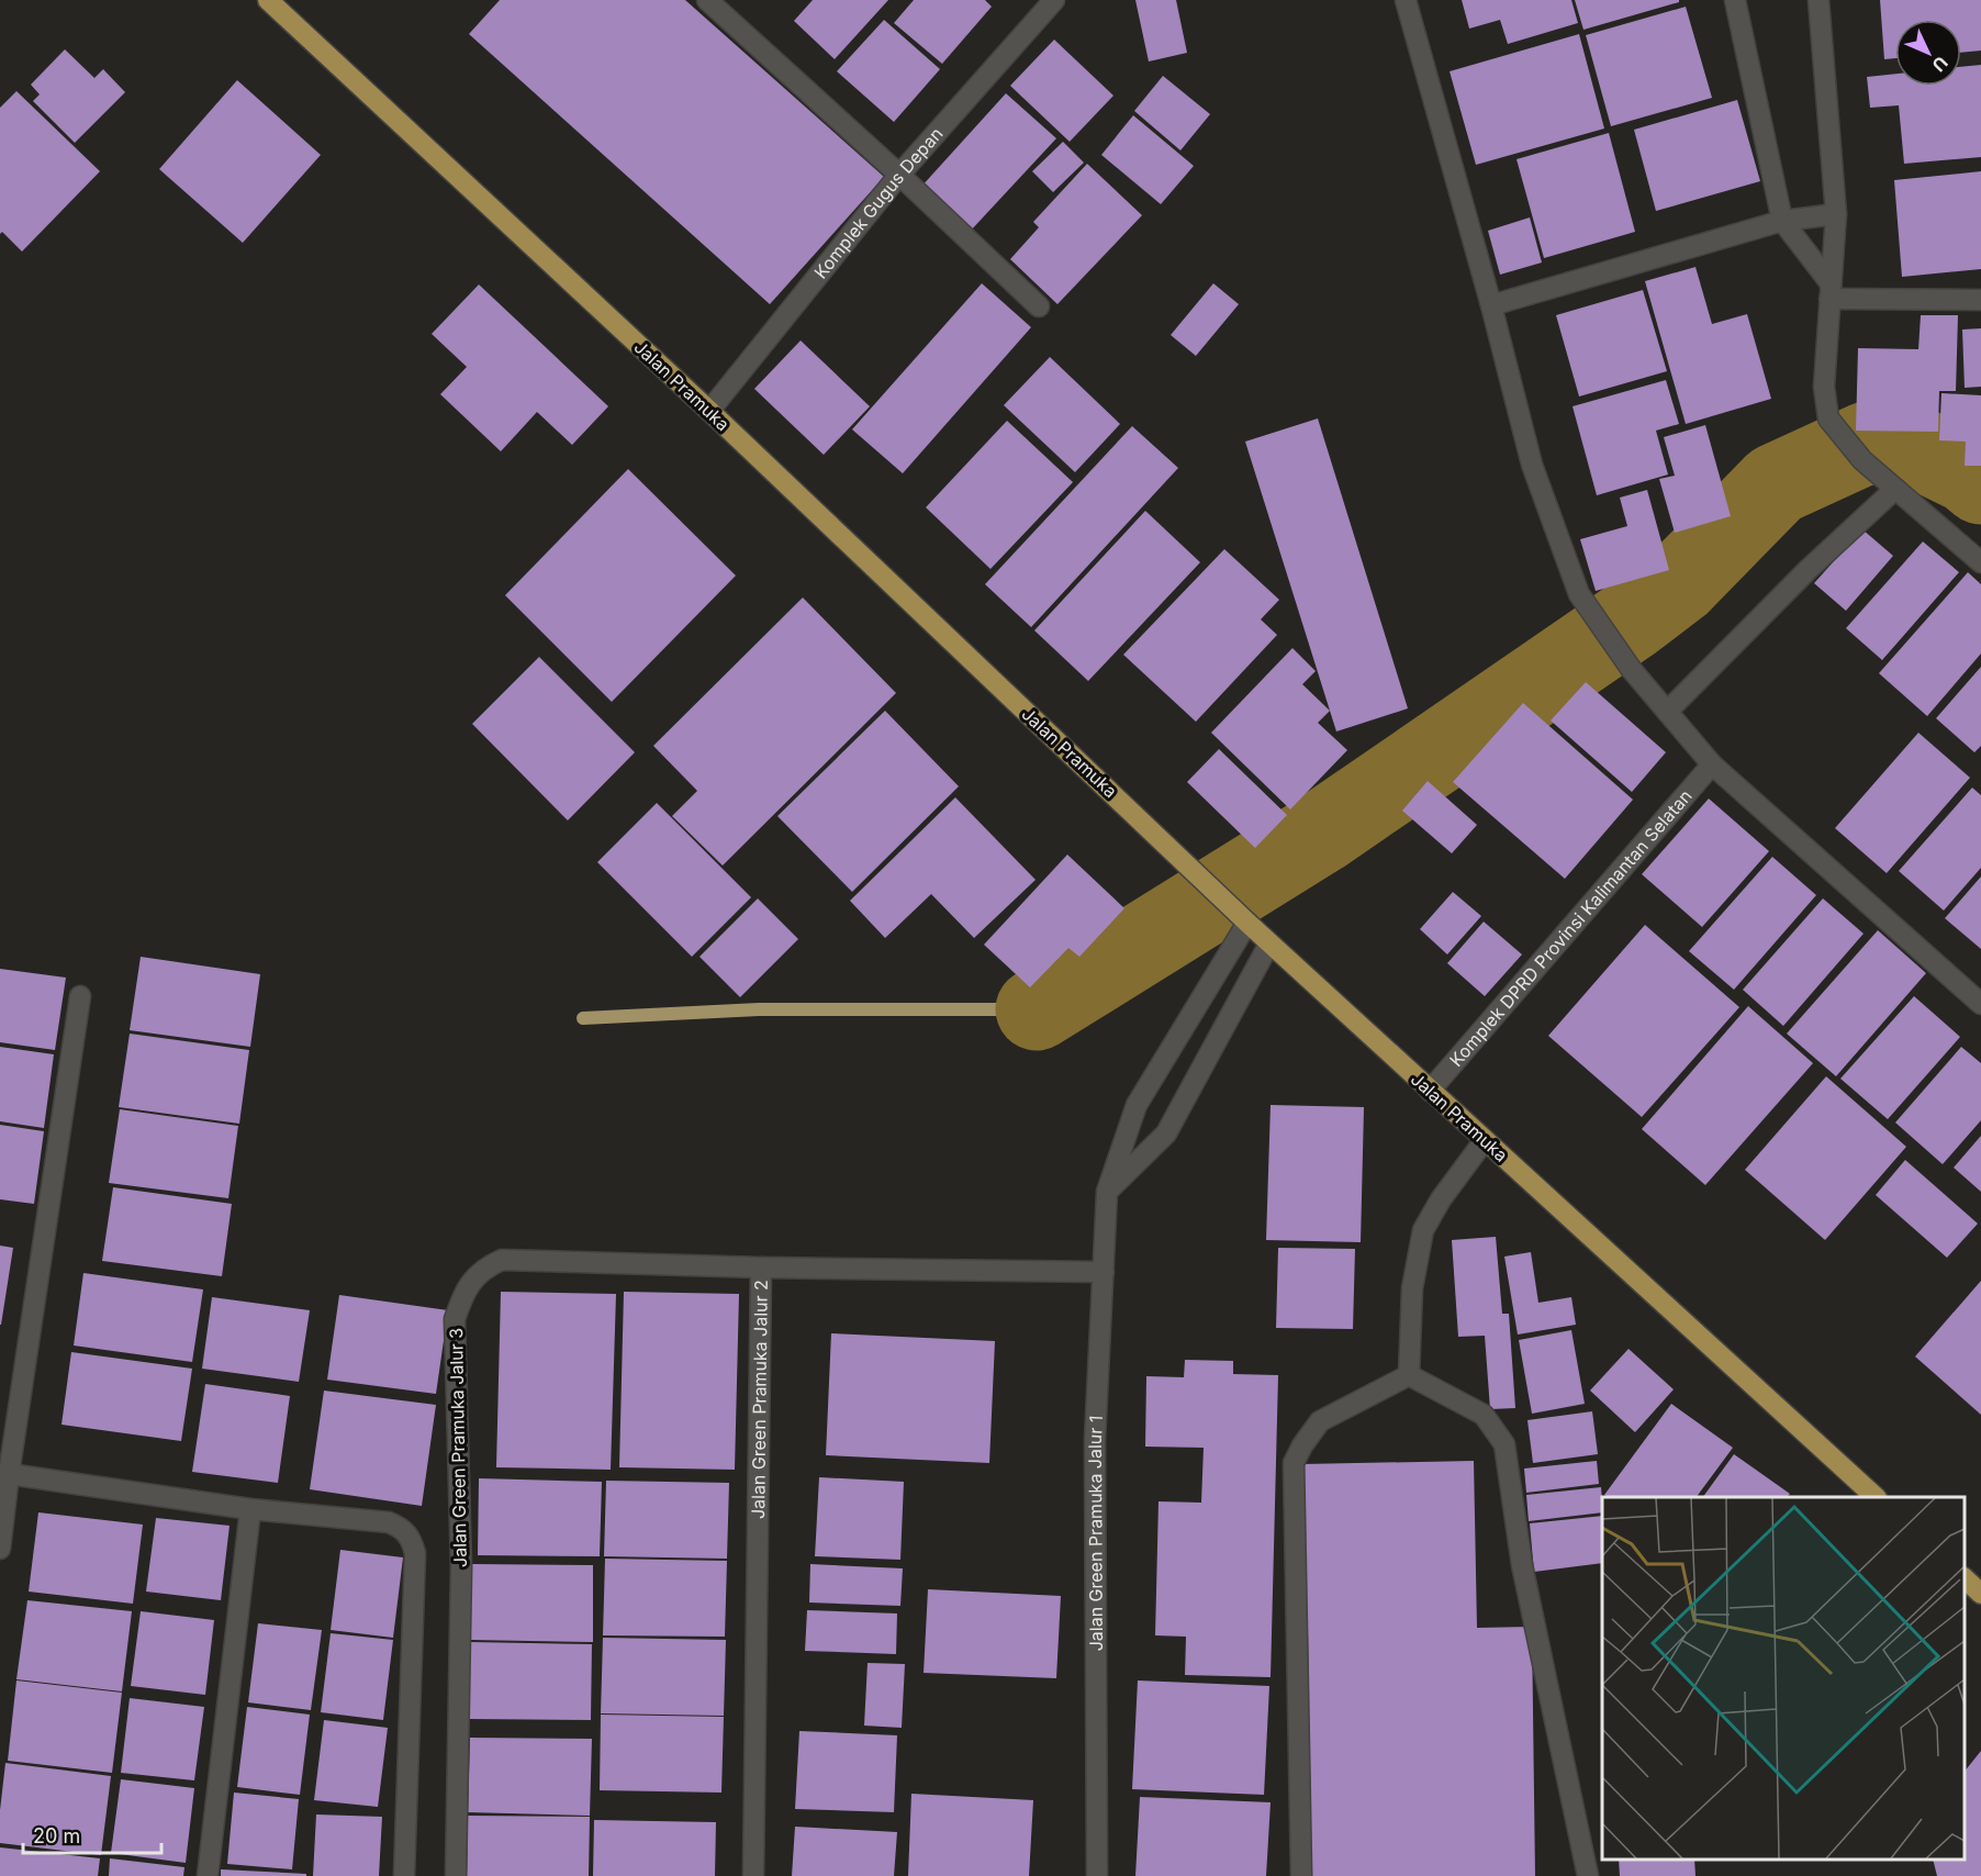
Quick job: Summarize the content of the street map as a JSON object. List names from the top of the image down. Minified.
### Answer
{"streets":{"main road":["Jalan Pramuka"],"street":["Komplek Gugus Depan","Komplek DPRD Provinsi Kalimantan Selatan","Jalan Green Pramuka Jalur 2","Jalan Green Pramuka Jalur 3","Jalan Green Pramuka Jalur 1"]},"crossings":[["Komplek Gugus Depan","Jalan Pramuka"],["Jalan Pramuka","Komplek DPRD Provinsi Kalimantan Selatan"],["Jalan Pramuka","Jalan Green Pramuka Jalur 1"],["Jalan Green Pramuka Jalur 2","Jalan Green Pramuka Jalur 3"],["Jalan Green Pramuka Jalur 2","Jalan Green Pramuka Jalur 1"]],"scale_bar":"20 m","north":"bottom right"}
